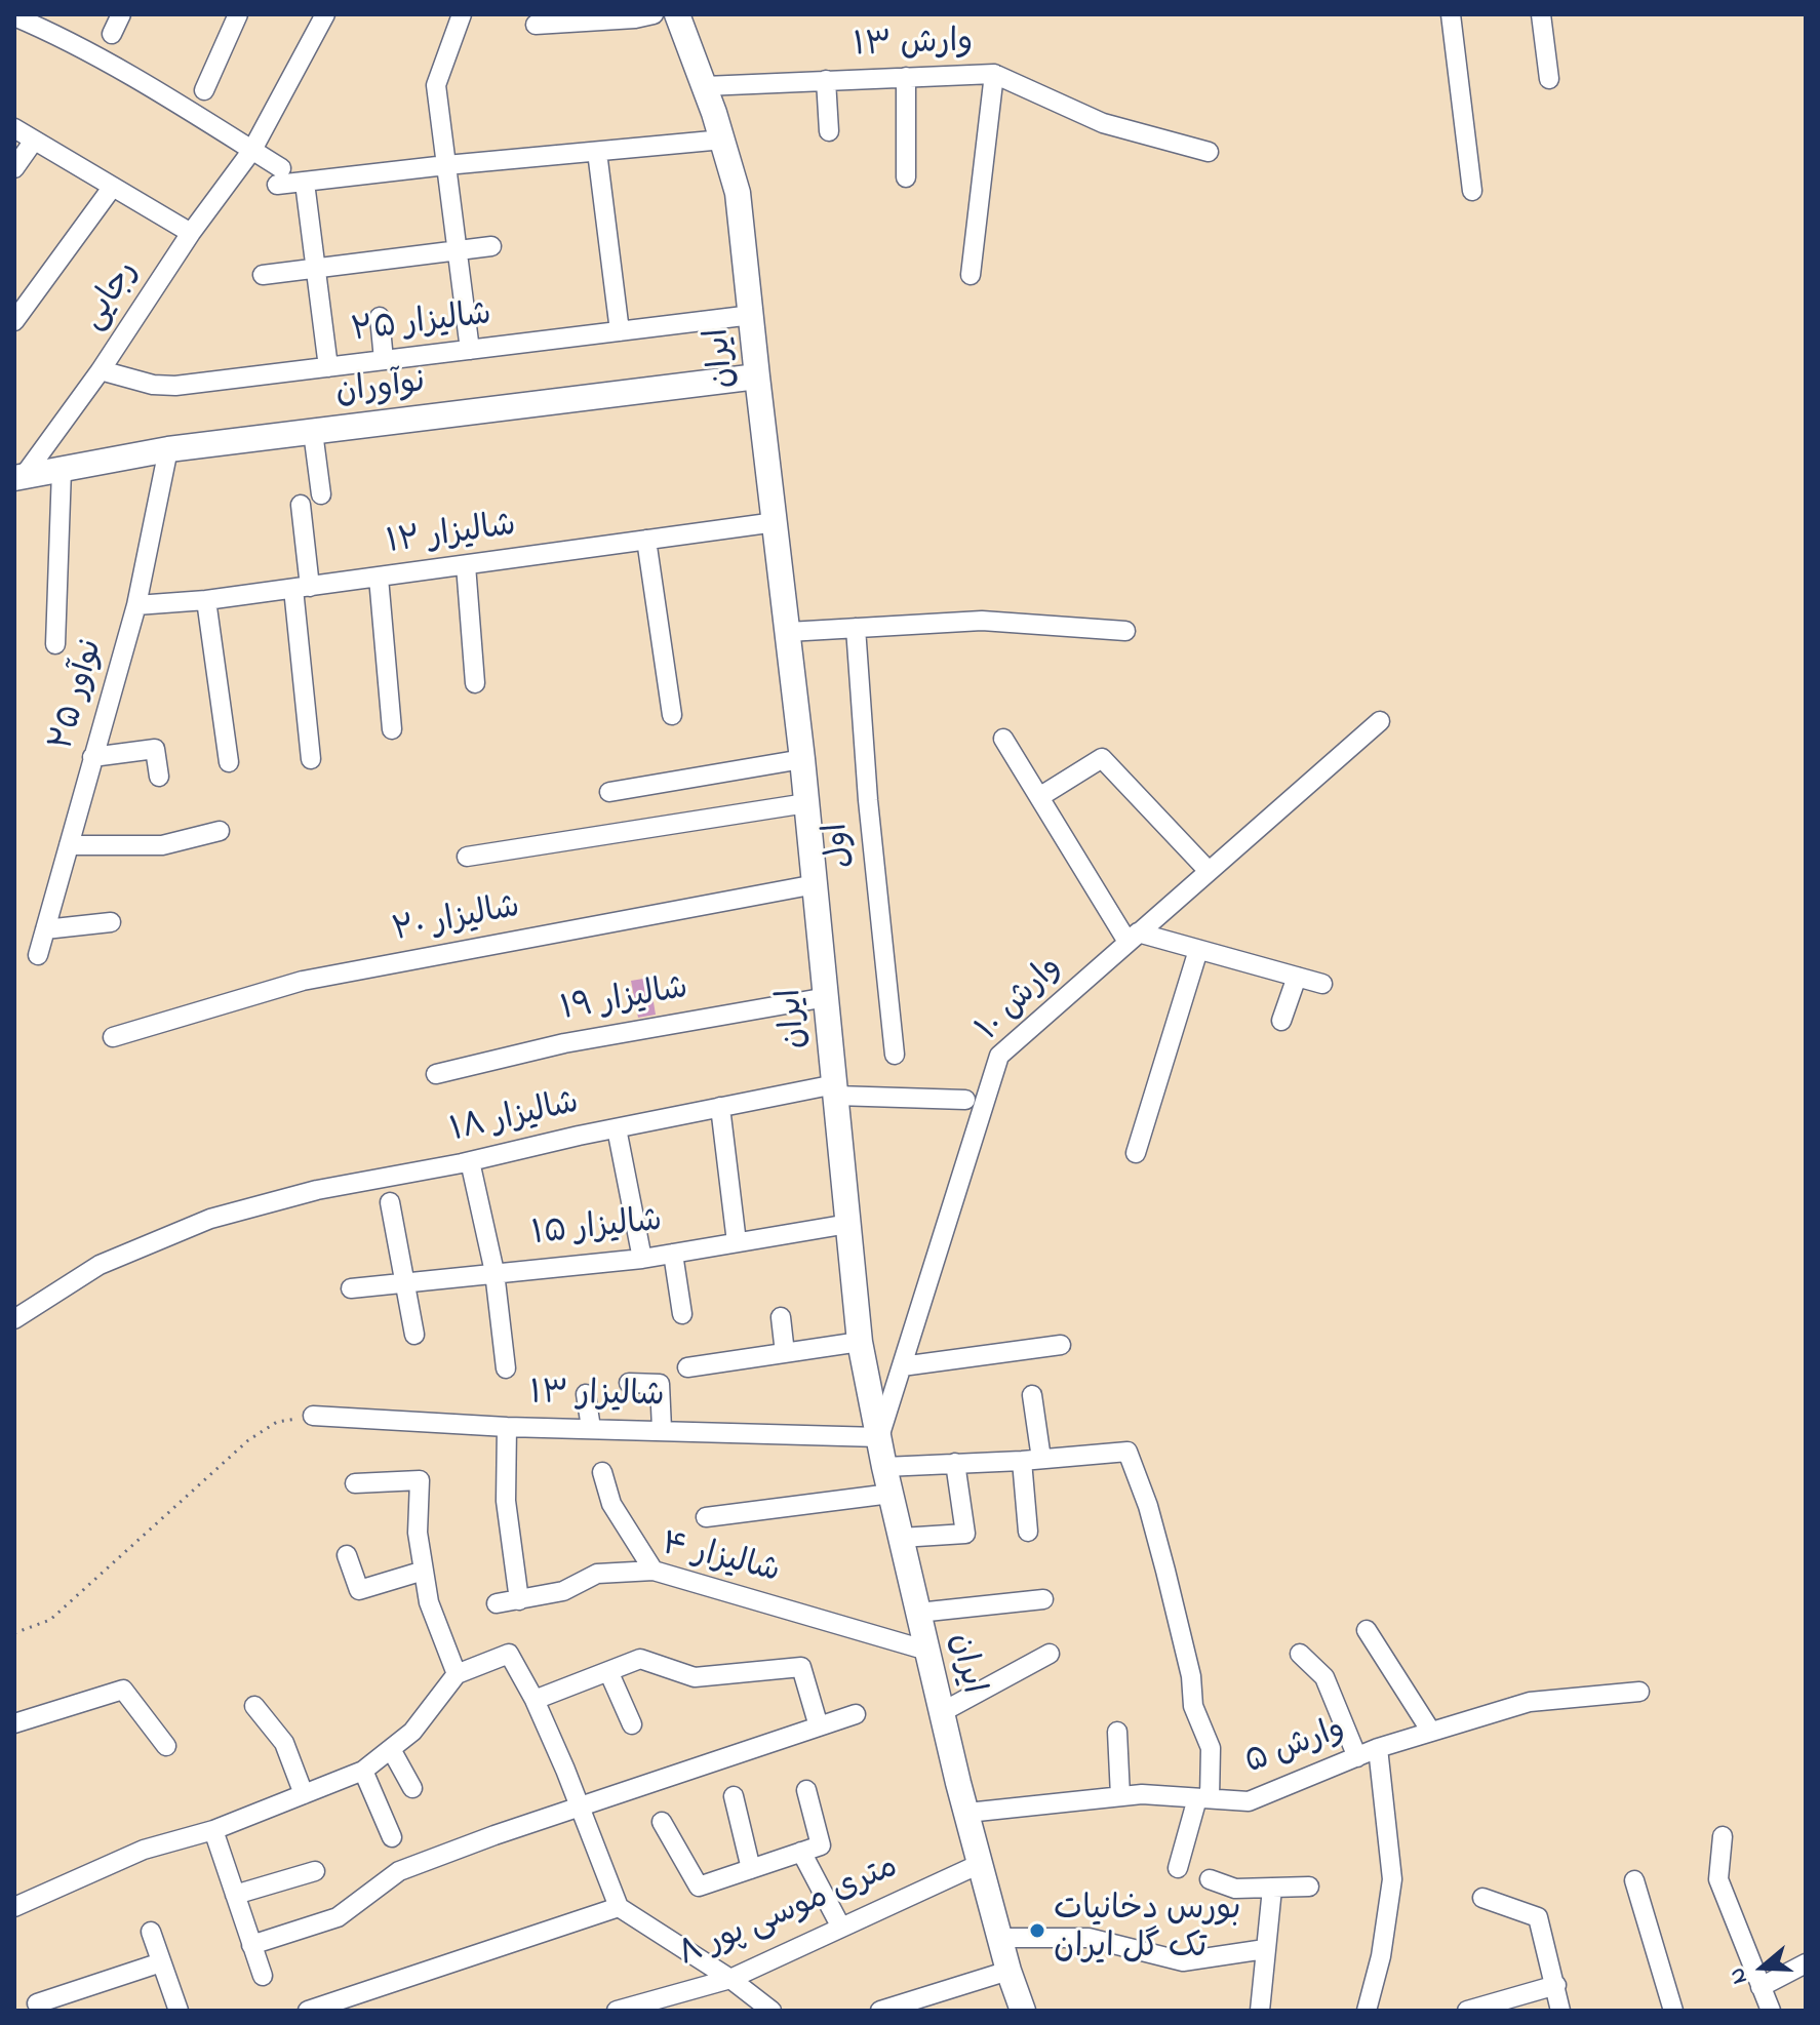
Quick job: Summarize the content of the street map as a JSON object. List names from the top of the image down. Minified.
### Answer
{"streets":{"street":["وارش ۱۳","رجایی","شالیزار ۲۵","ایران","نوآوران","شالیزار ۱۲","نوآور ۲۵","اول","شالیزار ۲۰","وارش ۱۰","شالیزار ۱۹","شالیزار ۱۸","شالیزار ۱۵","شالیزار ۱۳","شالیزار ۴","وارش ۵","۸ متری موسی پور"]},"crossings":[["وارش ۱۳","ایران"],["رجایی","شالیزار ۲۵"],["رجایی","نوآوران"],["شالیزار ۲۵","ایران"],["ایران","نوآوران"],["ایران","شالیزار ۱۲"],["ایران","شالیزار ۲۰"],["ایران","وارش ۱۰"],["ایران","شالیزار ۱۹"],["ایران","شالیزار ۱۸"],["ایران","شالیزار ۱۵"],["ایران","شالیزار ۱۳"],["ایران","شالیزار ۴"],["ایران","وارش ۵"],["ایران","۸ متری موسی پور"],["نوآوران","نوآور ۲۵"],["شالیزار ۱۲","نوآور ۲۵"],["وارش ۱۰","شالیزار ۱۳"]],"places":["بورس دخانیات تک گل ایران"],"north":"left"}
